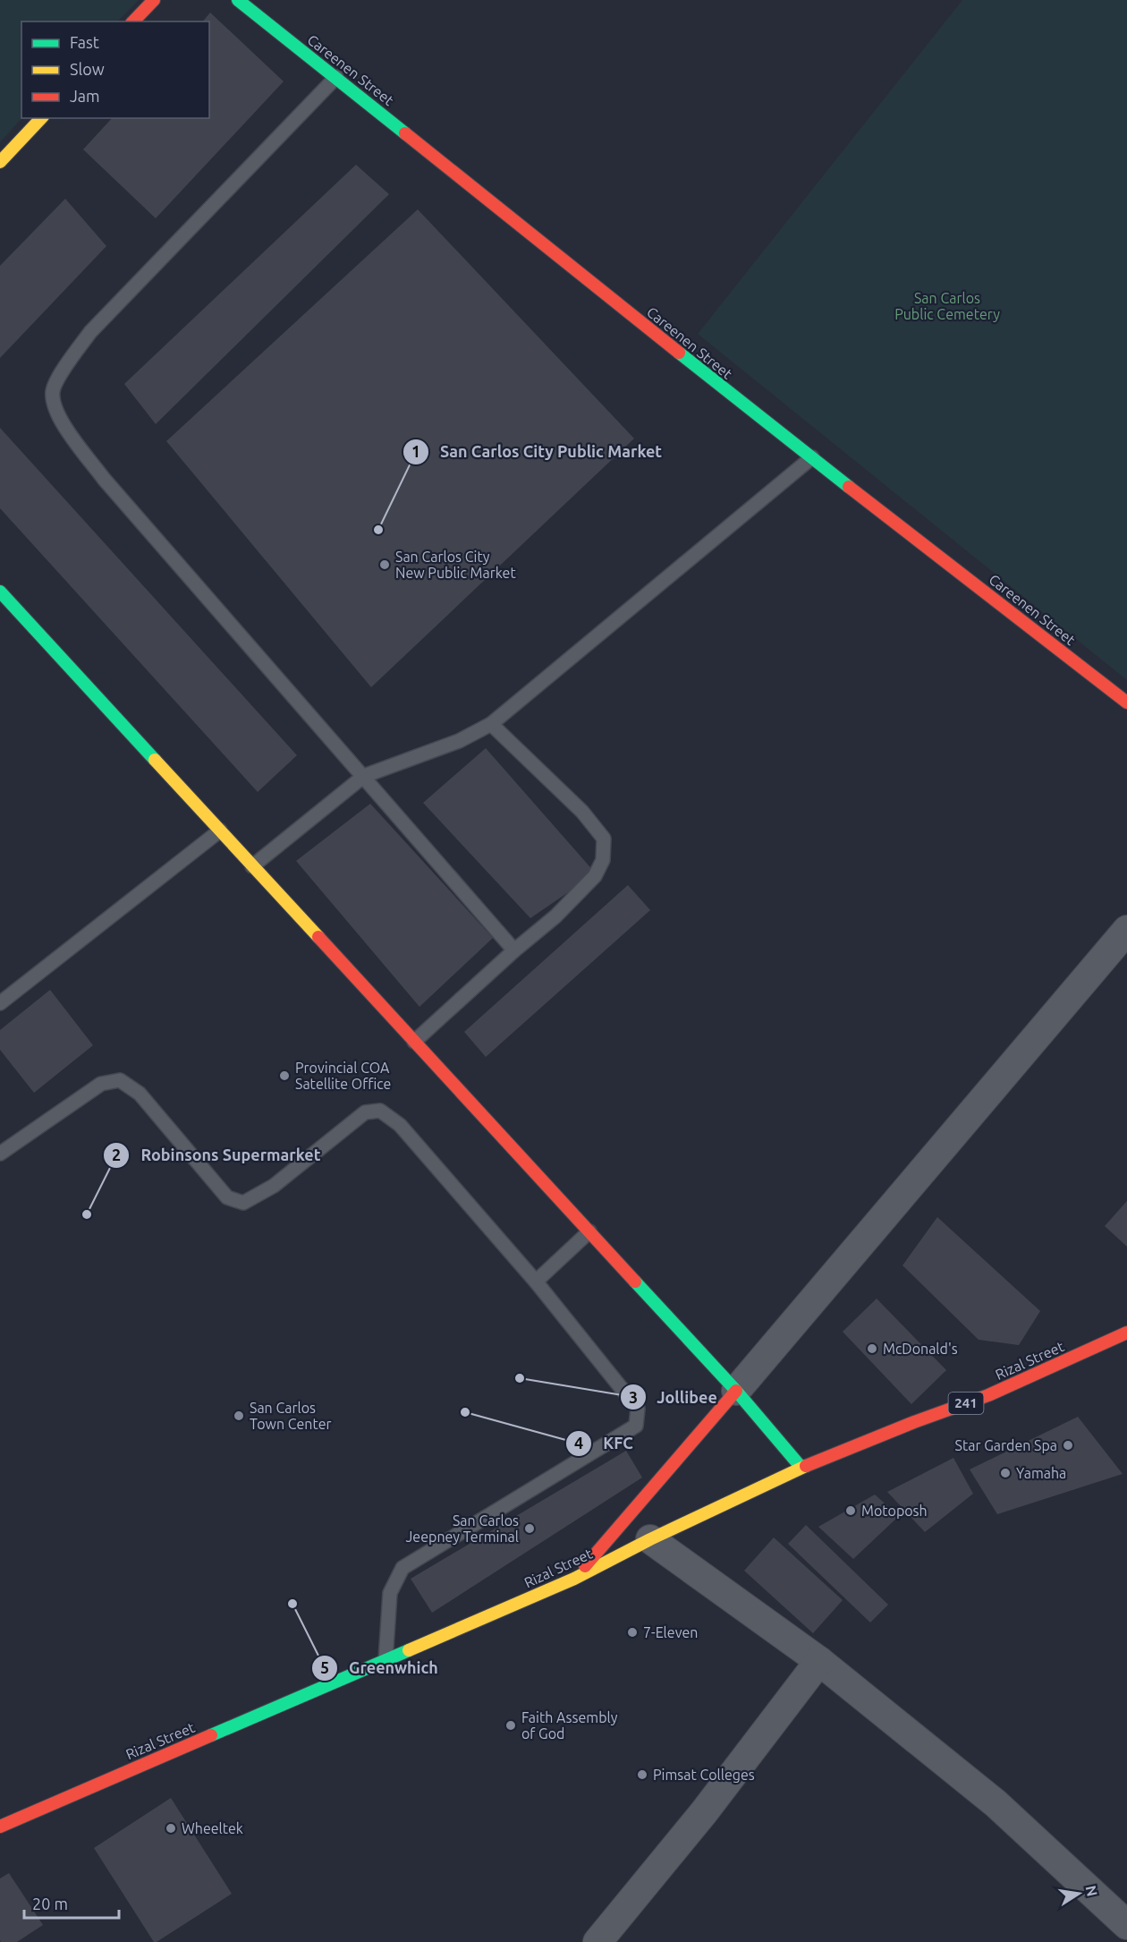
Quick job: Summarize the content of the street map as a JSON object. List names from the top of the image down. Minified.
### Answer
{"streets":{"main road":["Careenen Street","Rizal Street","241"]},"parks":["San Carlos Public Cemetery"],"places":["San Carlos City Public Market","San Carlos City New Public Market","Provincial COA Satellite Office","Robinsons Supermarket","McDonald's","Jollibee","KFC","San Carlos Town Center","Star Garden Spa","Yamaha","Motoposh","San Carlos Jeepney Terminal","Greenwhich","7-Eleven","Faith Assembly of God","Pimsat Colleges","Wheeltek"],"legend":["Fast","Slow","Jam"],"scale_bar":"20 m","north":"right"}
